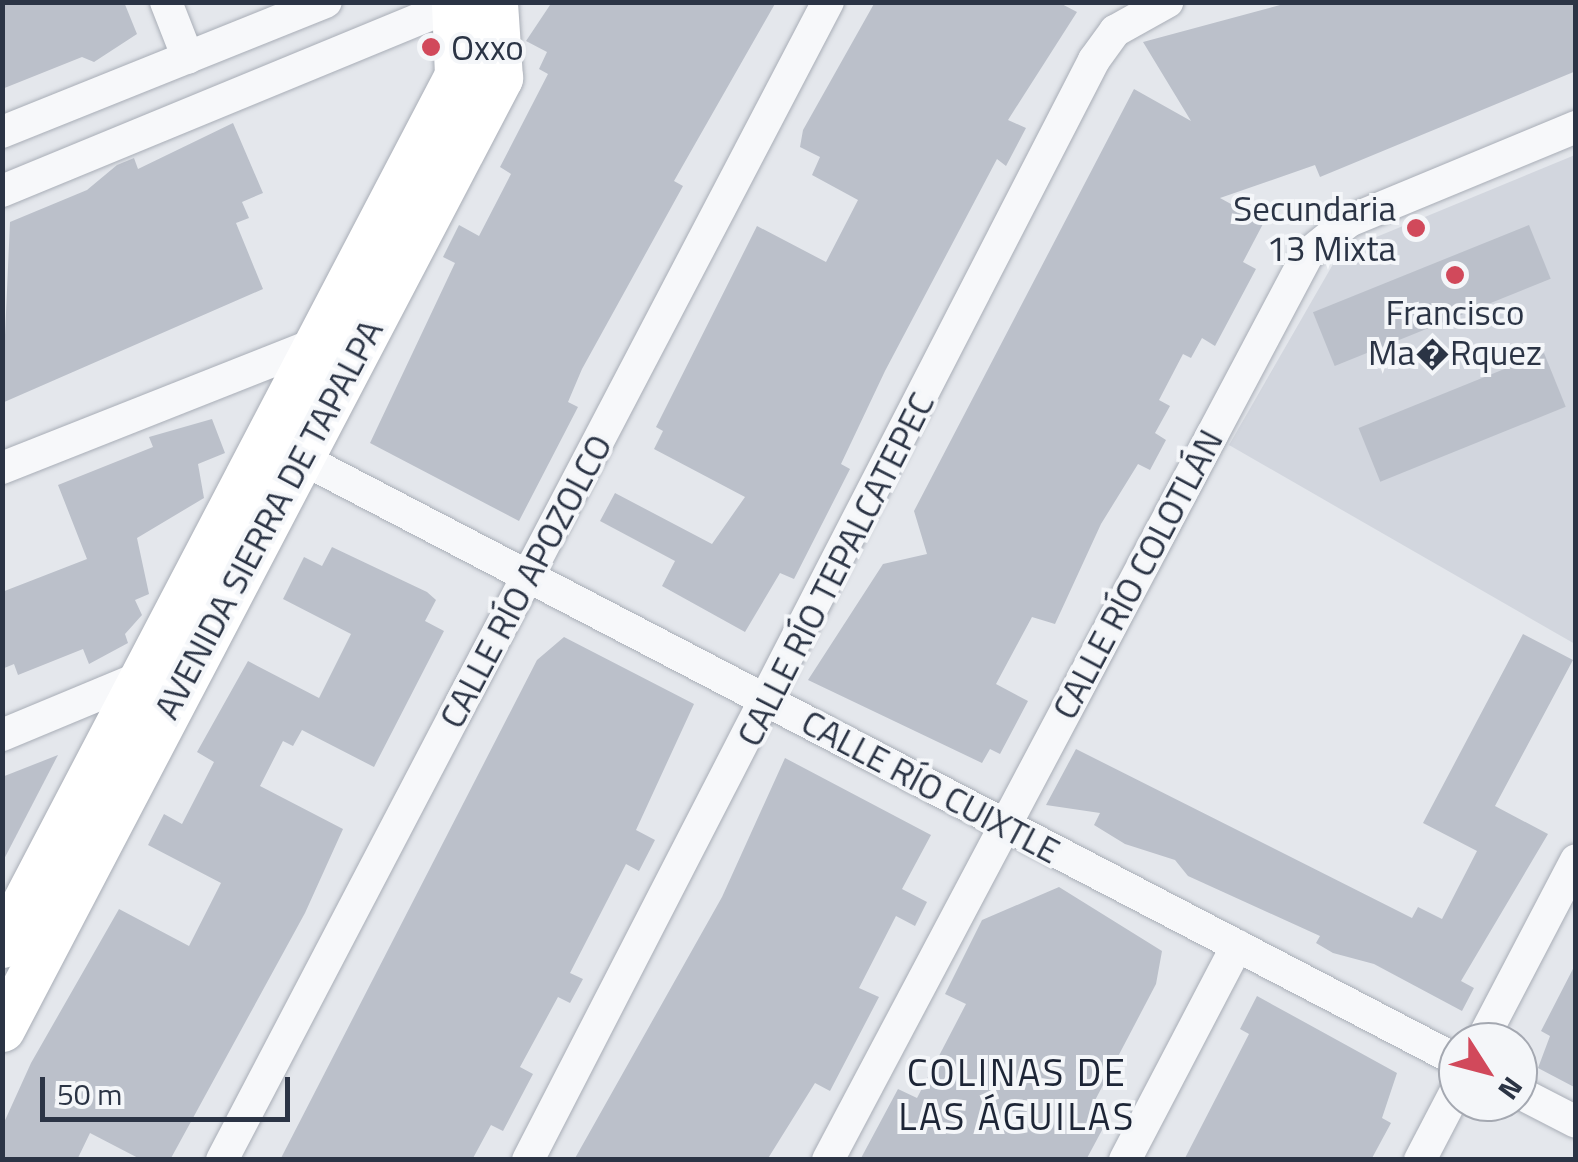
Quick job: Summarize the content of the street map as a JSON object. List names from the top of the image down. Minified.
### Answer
{"streets":{"street":["AVENIDA SIERRA DE TAPALPA","CALLE RÍO TEPALCATEPEC","CALLE RÍO COLOTLÁN","CALLE RÍO APOZOLCO","CALLE RÍO CUIXTLE"]},"crossings":[["AVENIDA SIERRA DE TAPALPA","CALLE RÍO CUIXTLE"],["CALLE RÍO TEPALCATEPEC","CALLE RÍO CUIXTLE"],["CALLE RÍO COLOTLÁN","CALLE RÍO CUIXTLE"],["CALLE RÍO APOZOLCO","CALLE RÍO CUIXTLE"]],"districts":["COLINAS DE LAS ÁGUILAS"],"places":["Oxxo","Secundaria 13 Mixta","Francisco Ma�Rquez"],"scale_bar":"50 m","north":"bottom right"}
